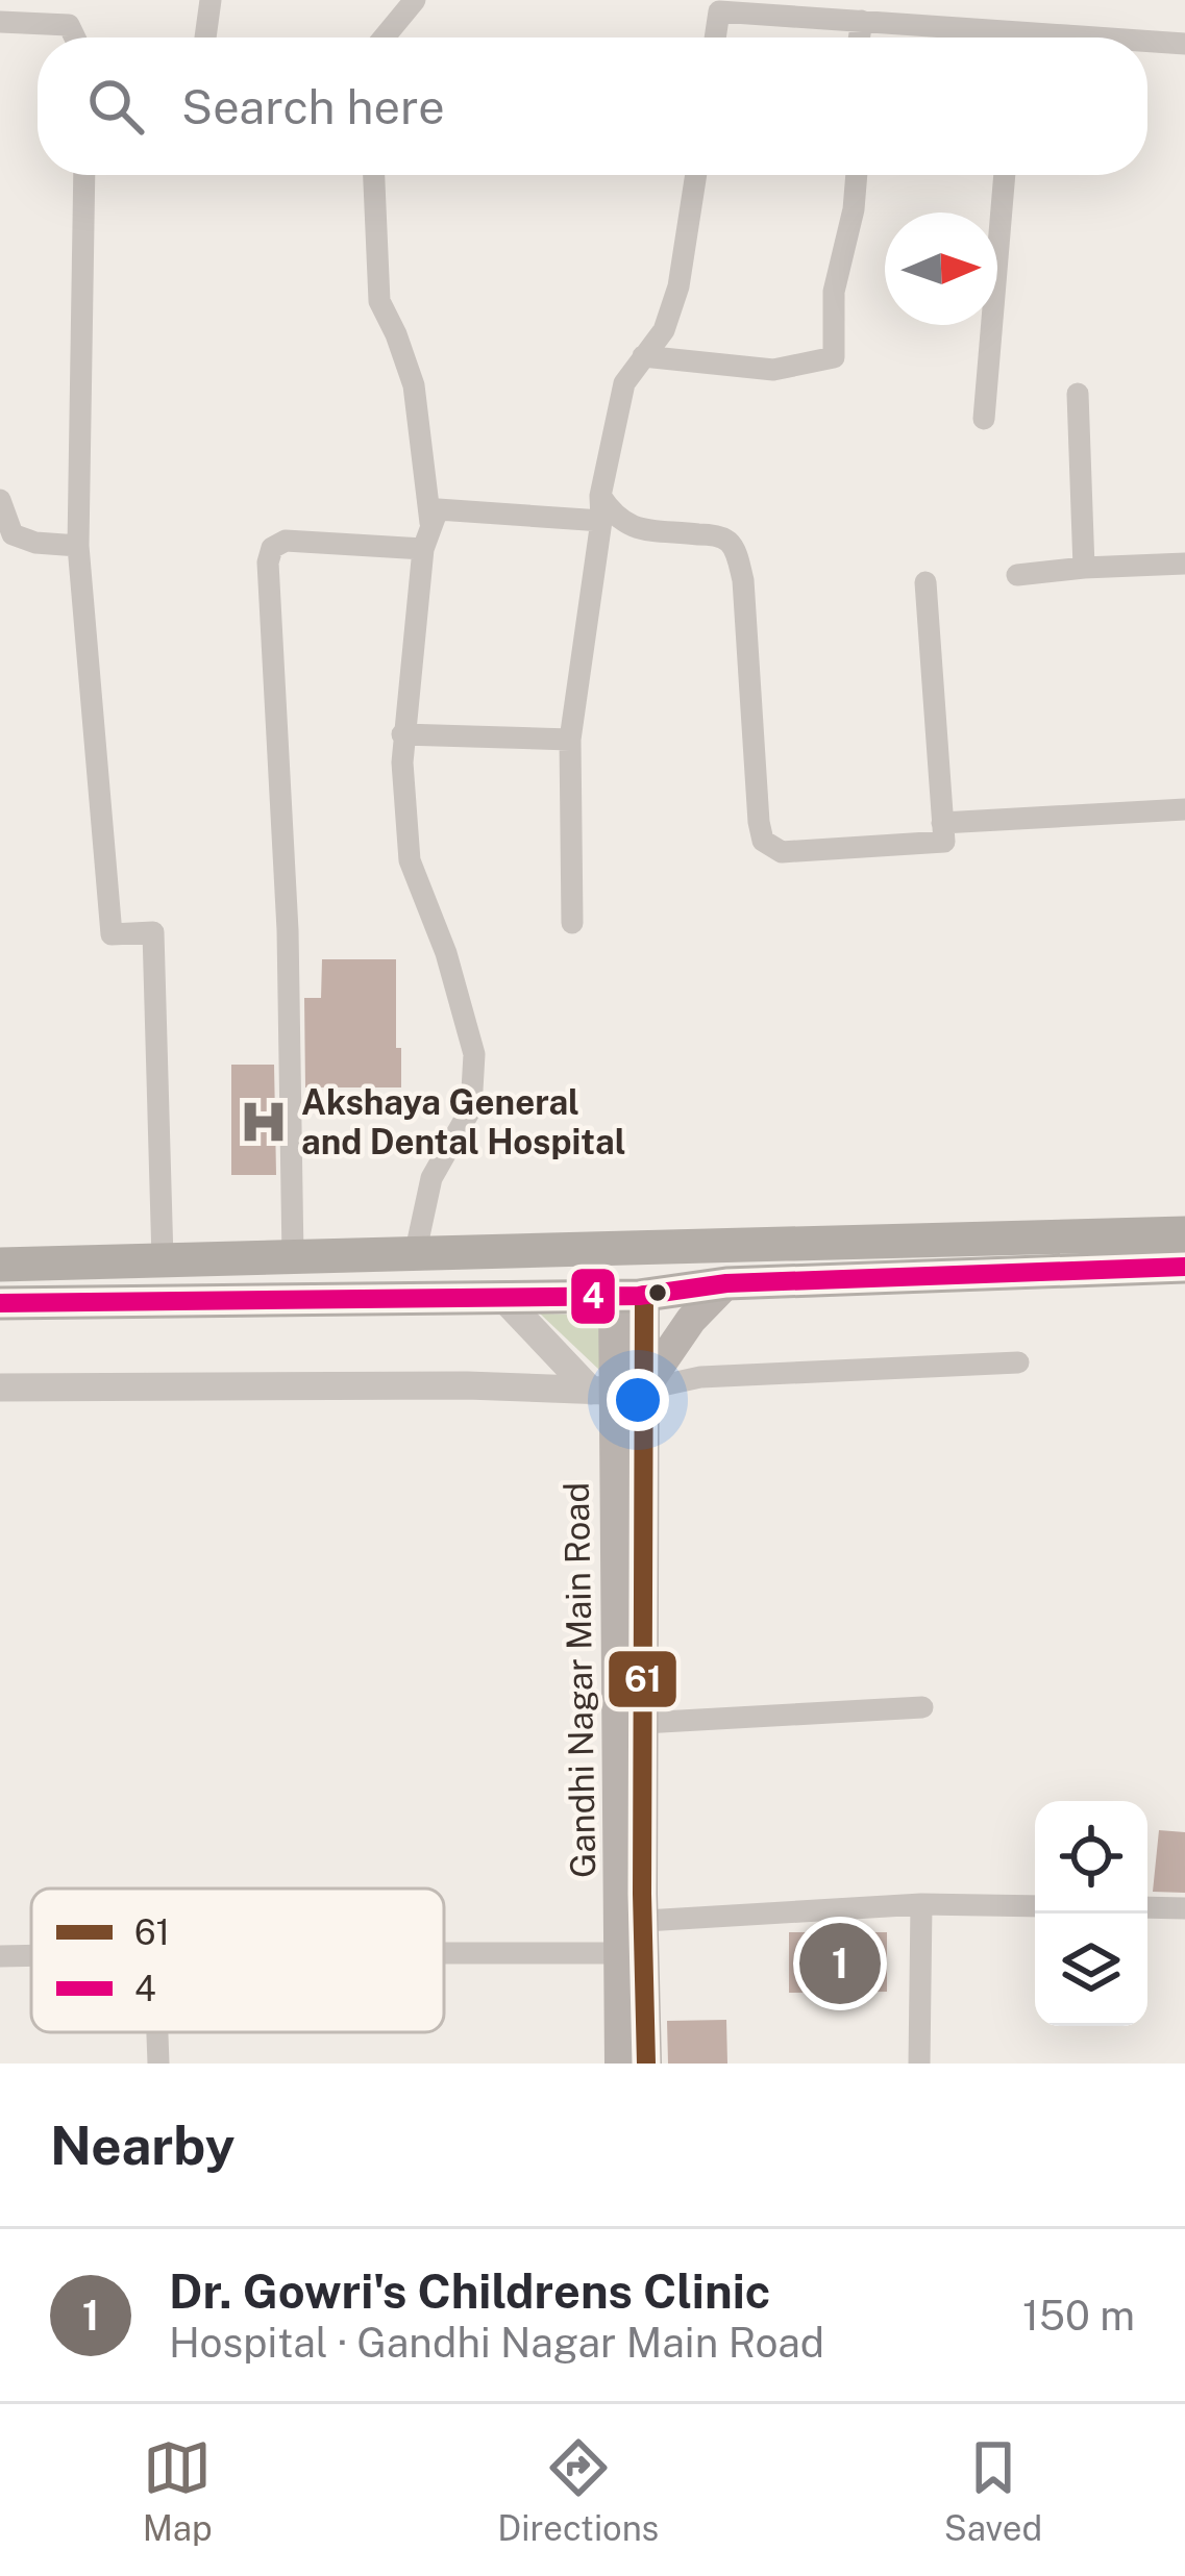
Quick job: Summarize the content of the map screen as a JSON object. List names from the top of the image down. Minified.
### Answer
{"streets":{"main road":["Gandhi Nagar Main Road"]},"places":{"hospital":["Akshaya General and Dental Hospital"]},"lines":["transit line 4","transit line 61"],"legend":["61","4"],"north":"right","page":{"search":"Search here","pins":"1","heading":"Nearby","list":[{"mark":"1","name":"Dr. Gowri's Childrens Clinic","note":"Hospital · Gandhi Nagar Main Road","value":"150 m"}],"nav":["Map","Directions","Saved"]}}
